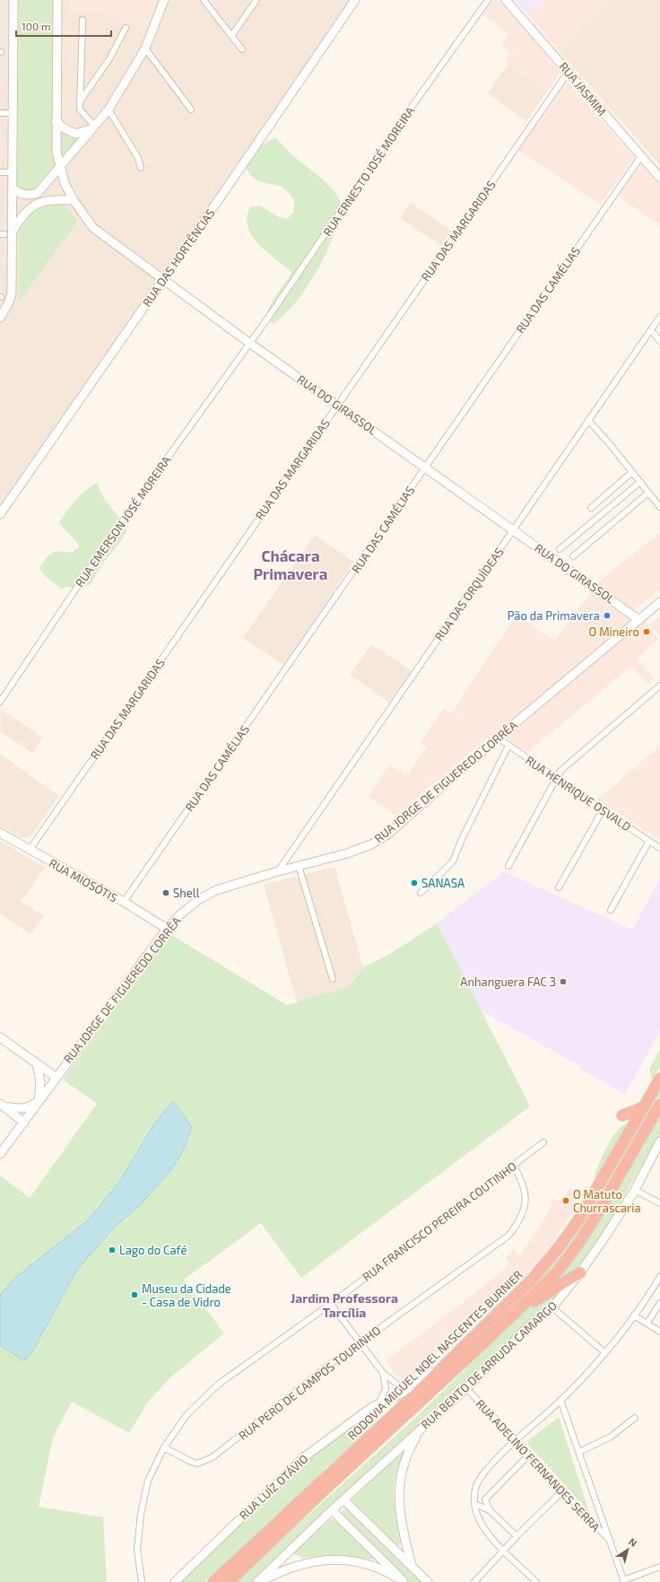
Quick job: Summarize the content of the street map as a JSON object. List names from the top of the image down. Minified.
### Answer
{"streets":{"highway":["RODOVIA MIGUEL NOEL NASCENTES BURNIER"],"street":["RUA JASMIM","RUA ERNESTO JOSÉ MOREIRA","RUA DAS MARGARIDAS","RUA DAS HORTÊNCIAS","RUA DAS CAMÉLIAS","RUA DO GIRASSOL","RUA EMERSON JOSÉ MOREIRA","RUA DAS ORQUÍDEAS","RUA JORGE DE FIGUEREDO CORRÊA","RUA HENRIQUE OSVALD","RUA MIOSÓTIS","RUA FRANCISCO PEREIRA COUTINHO","RUA BENTO DE ARRUDA CAMARGO","RUA PERO DE CAMPOS TOURINHO","RUA ADELINO FERNANDES SERRA","RUA LUÍZ OTÁVIO"]},"crossings":[["RUA JASMIM","RUA DAS MARGARIDAS"],["RUA JASMIM","RUA DAS CAMÉLIAS"],["RUA ERNESTO JOSÉ MOREIRA","RUA DO GIRASSOL"],["RUA ERNESTO JOSÉ MOREIRA","RUA EMERSON JOSÉ MOREIRA"],["RUA DAS MARGARIDAS","RUA DO GIRASSOL"],["RUA DAS MARGARIDAS","RUA MIOSÓTIS"],["RUA DAS HORTÊNCIAS","RUA DO GIRASSOL"],["RUA DAS CAMÉLIAS","RUA DO GIRASSOL"],["RUA DAS CAMÉLIAS","RUA MIOSÓTIS"],["RUA DO GIRASSOL","RUA EMERSON JOSÉ MOREIRA"],["RUA DO GIRASSOL","RUA DAS ORQUÍDEAS"],["RUA DO GIRASSOL","RUA JORGE DE FIGUEREDO CORRÊA"],["RUA DAS ORQUÍDEAS","RUA JORGE DE FIGUEREDO CORRÊA"],["RUA JORGE DE FIGUEREDO CORRÊA","RUA HENRIQUE OSVALD"],["RUA JORGE DE FIGUEREDO CORRÊA","RUA MIOSÓTIS"],["RUA FRANCISCO PEREIRA COUTINHO","RUA PERO DE CAMPOS TOURINHO"],["RODOVIA MIGUEL NOEL NASCENTES BURNIER","RUA LUÍZ OTÁVIO"],["RUA BENTO DE ARRUDA CAMARGO","RUA ADELINO FERNANDES SERRA"]],"districts":["Chácara Primavera","Jardim Professora Tarcília"],"places":["Pão da Primavera","O Mineiro","SANASA","Shell","Anhanguera FAC 3","O Matuto Churrascaria","Lago do Café","Museu da Cidade - Casa de Vidro"],"scale_bar":"100 m","north":"top right"}
